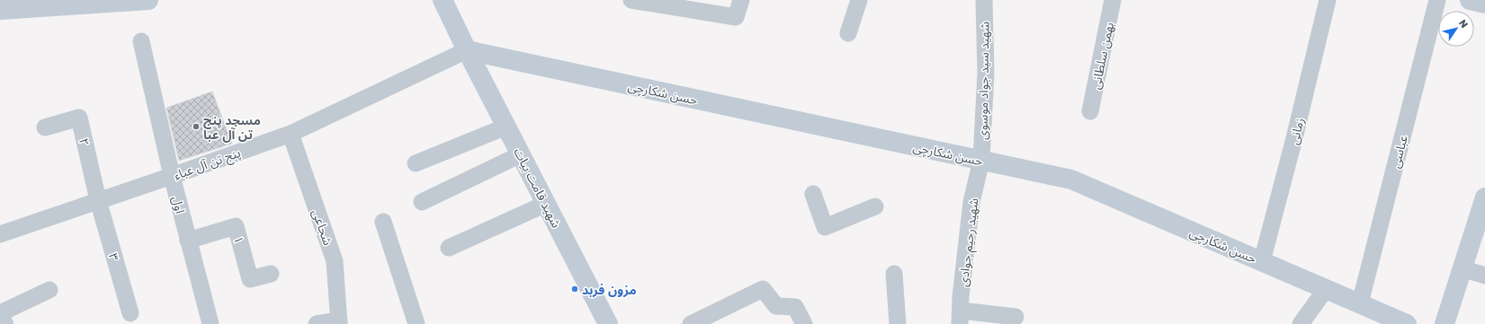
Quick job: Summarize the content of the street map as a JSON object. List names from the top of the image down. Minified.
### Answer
{"streets":{"street":["بهمن سلطانی","شهید سید جواد موسوی","حسن شکارچی","زمانی","۲","عباسی","پنج تن آل عباء","شهید قامت بیات","اول","شجاعی","۱","شهید رحیم جوادی","۳"]},"crossings":[["شهید سید جواد موسوی","حسن شکارچی"],["شهید سید جواد موسوی","شهید رحیم جوادی"],["حسن شکارچی","زمانی"],["حسن شکارچی","عباسی"],["حسن شکارچی","پنج تن آل عباء"],["حسن شکارچی","شهید قامت بیات"],["حسن شکارچی","شهید رحیم جوادی"],["۲","پنج تن آل عباء"],["۲","۳"],["پنج تن آل عباء","شهید قامت بیات"],["پنج تن آل عباء","اول"],["پنج تن آل عباء","شجاعی"],["پنج تن آل عباء","۳"],["اول","۱"]],"places":["مسجد پنج تن آل عبا","مزون فربد"],"north":"top right"}
